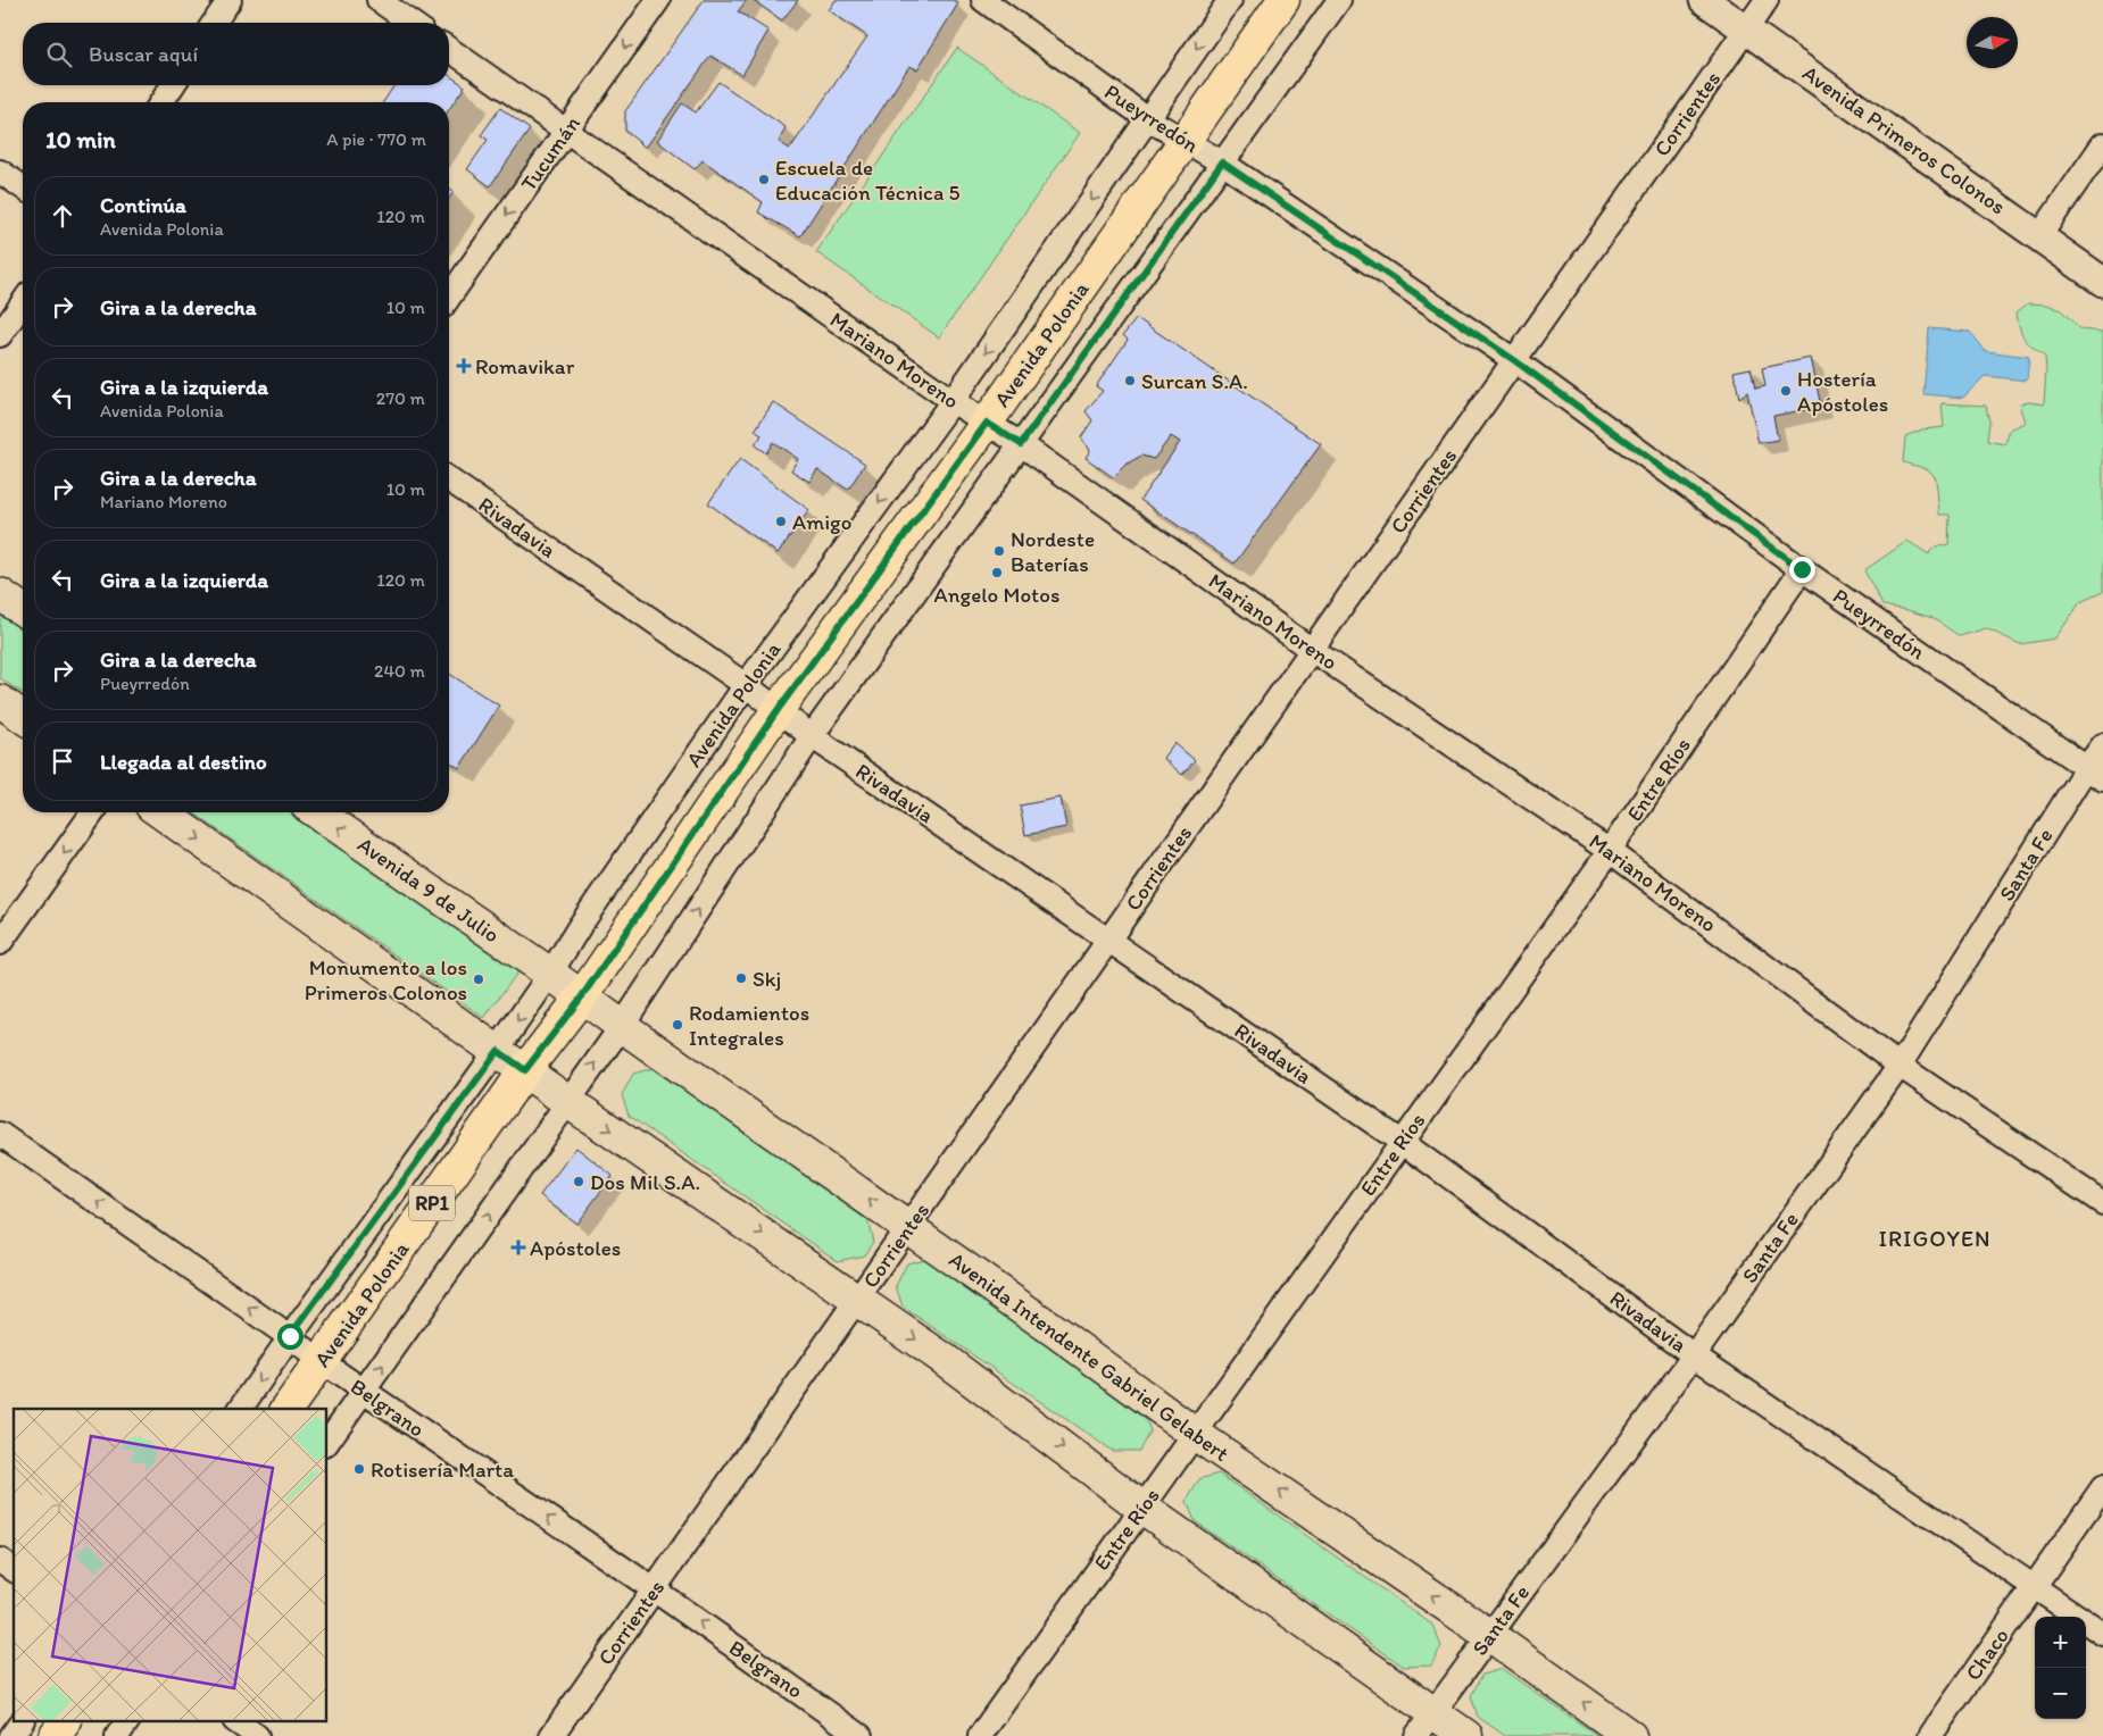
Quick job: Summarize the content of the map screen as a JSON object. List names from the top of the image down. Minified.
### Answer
{"streets":{"main road":["Avenida Polonia","Avenida 9 de Julio","RP1","Avenida Intendente Gabriel Gelabert"],"street":["Corrientes","Pueyrredón","Avenida Primeros Colonos","Tucumán","Mariano Moreno","Rivadavia","Entre Ríos","Santa Fe","Belgrano","Chaco"]},"crossings":[["Corrientes","Pueyrredón"],["Corrientes","Avenida Primeros Colonos"],["Corrientes","Mariano Moreno"],["Corrientes","Rivadavia"],["Corrientes","Avenida Intendente Gabriel Gelabert"],["Corrientes","Belgrano"],["Pueyrredón","Avenida Polonia"],["Pueyrredón","Entre Ríos"],["Pueyrredón","Santa Fe"],["Tucumán","Mariano Moreno"],["Avenida Polonia","Mariano Moreno"],["Avenida Polonia","Rivadavia"],["Avenida Polonia","Avenida 9 de Julio"],["Avenida Polonia","Avenida Intendente Gabriel Gelabert"],["Avenida Polonia","Belgrano"],["Mariano Moreno","Entre Ríos"],["Mariano Moreno","Santa Fe"],["Rivadavia","Entre Ríos"],["Rivadavia","Santa Fe"],["Rivadavia","Chaco"],["Entre Ríos","Avenida Intendente Gabriel Gelabert"],["Santa Fe","Avenida Intendente Gabriel Gelabert"],["Avenida 9 de Julio","Avenida Intendente Gabriel Gelabert"]],"one_way":["Tucumán","Belgrano"],"districts":["IRIGOYEN"],"places":{"other":["Escuela de Educación Técnica 5","Surcan S.A.","Hostería Apóstoles","Amigo","Nordeste Baterías","Angelo Motos","Skj","Monumento a los Primeros Colonos","Rodamientos Integrales","Dos Mil S.A.","Rotisería Marta"],"health":["Romavikar","Apóstoles"]},"north":"right","page":{"search":"Buscar aquí","heading":["10 min","A pie · 770 m"],"list":[["Continúa","Avenida Polonia","120 m"],["Gira a la derecha","10 m"],["Gira a la izquierda","Avenida Polonia","270 m"],["Gira a la derecha","Mariano Moreno","10 m"],["Gira a la izquierda","120 m"],["Gira a la derecha","Pueyrredón","240 m"],"Llegada al destino"],"map_buttons":["+","−"]}}
